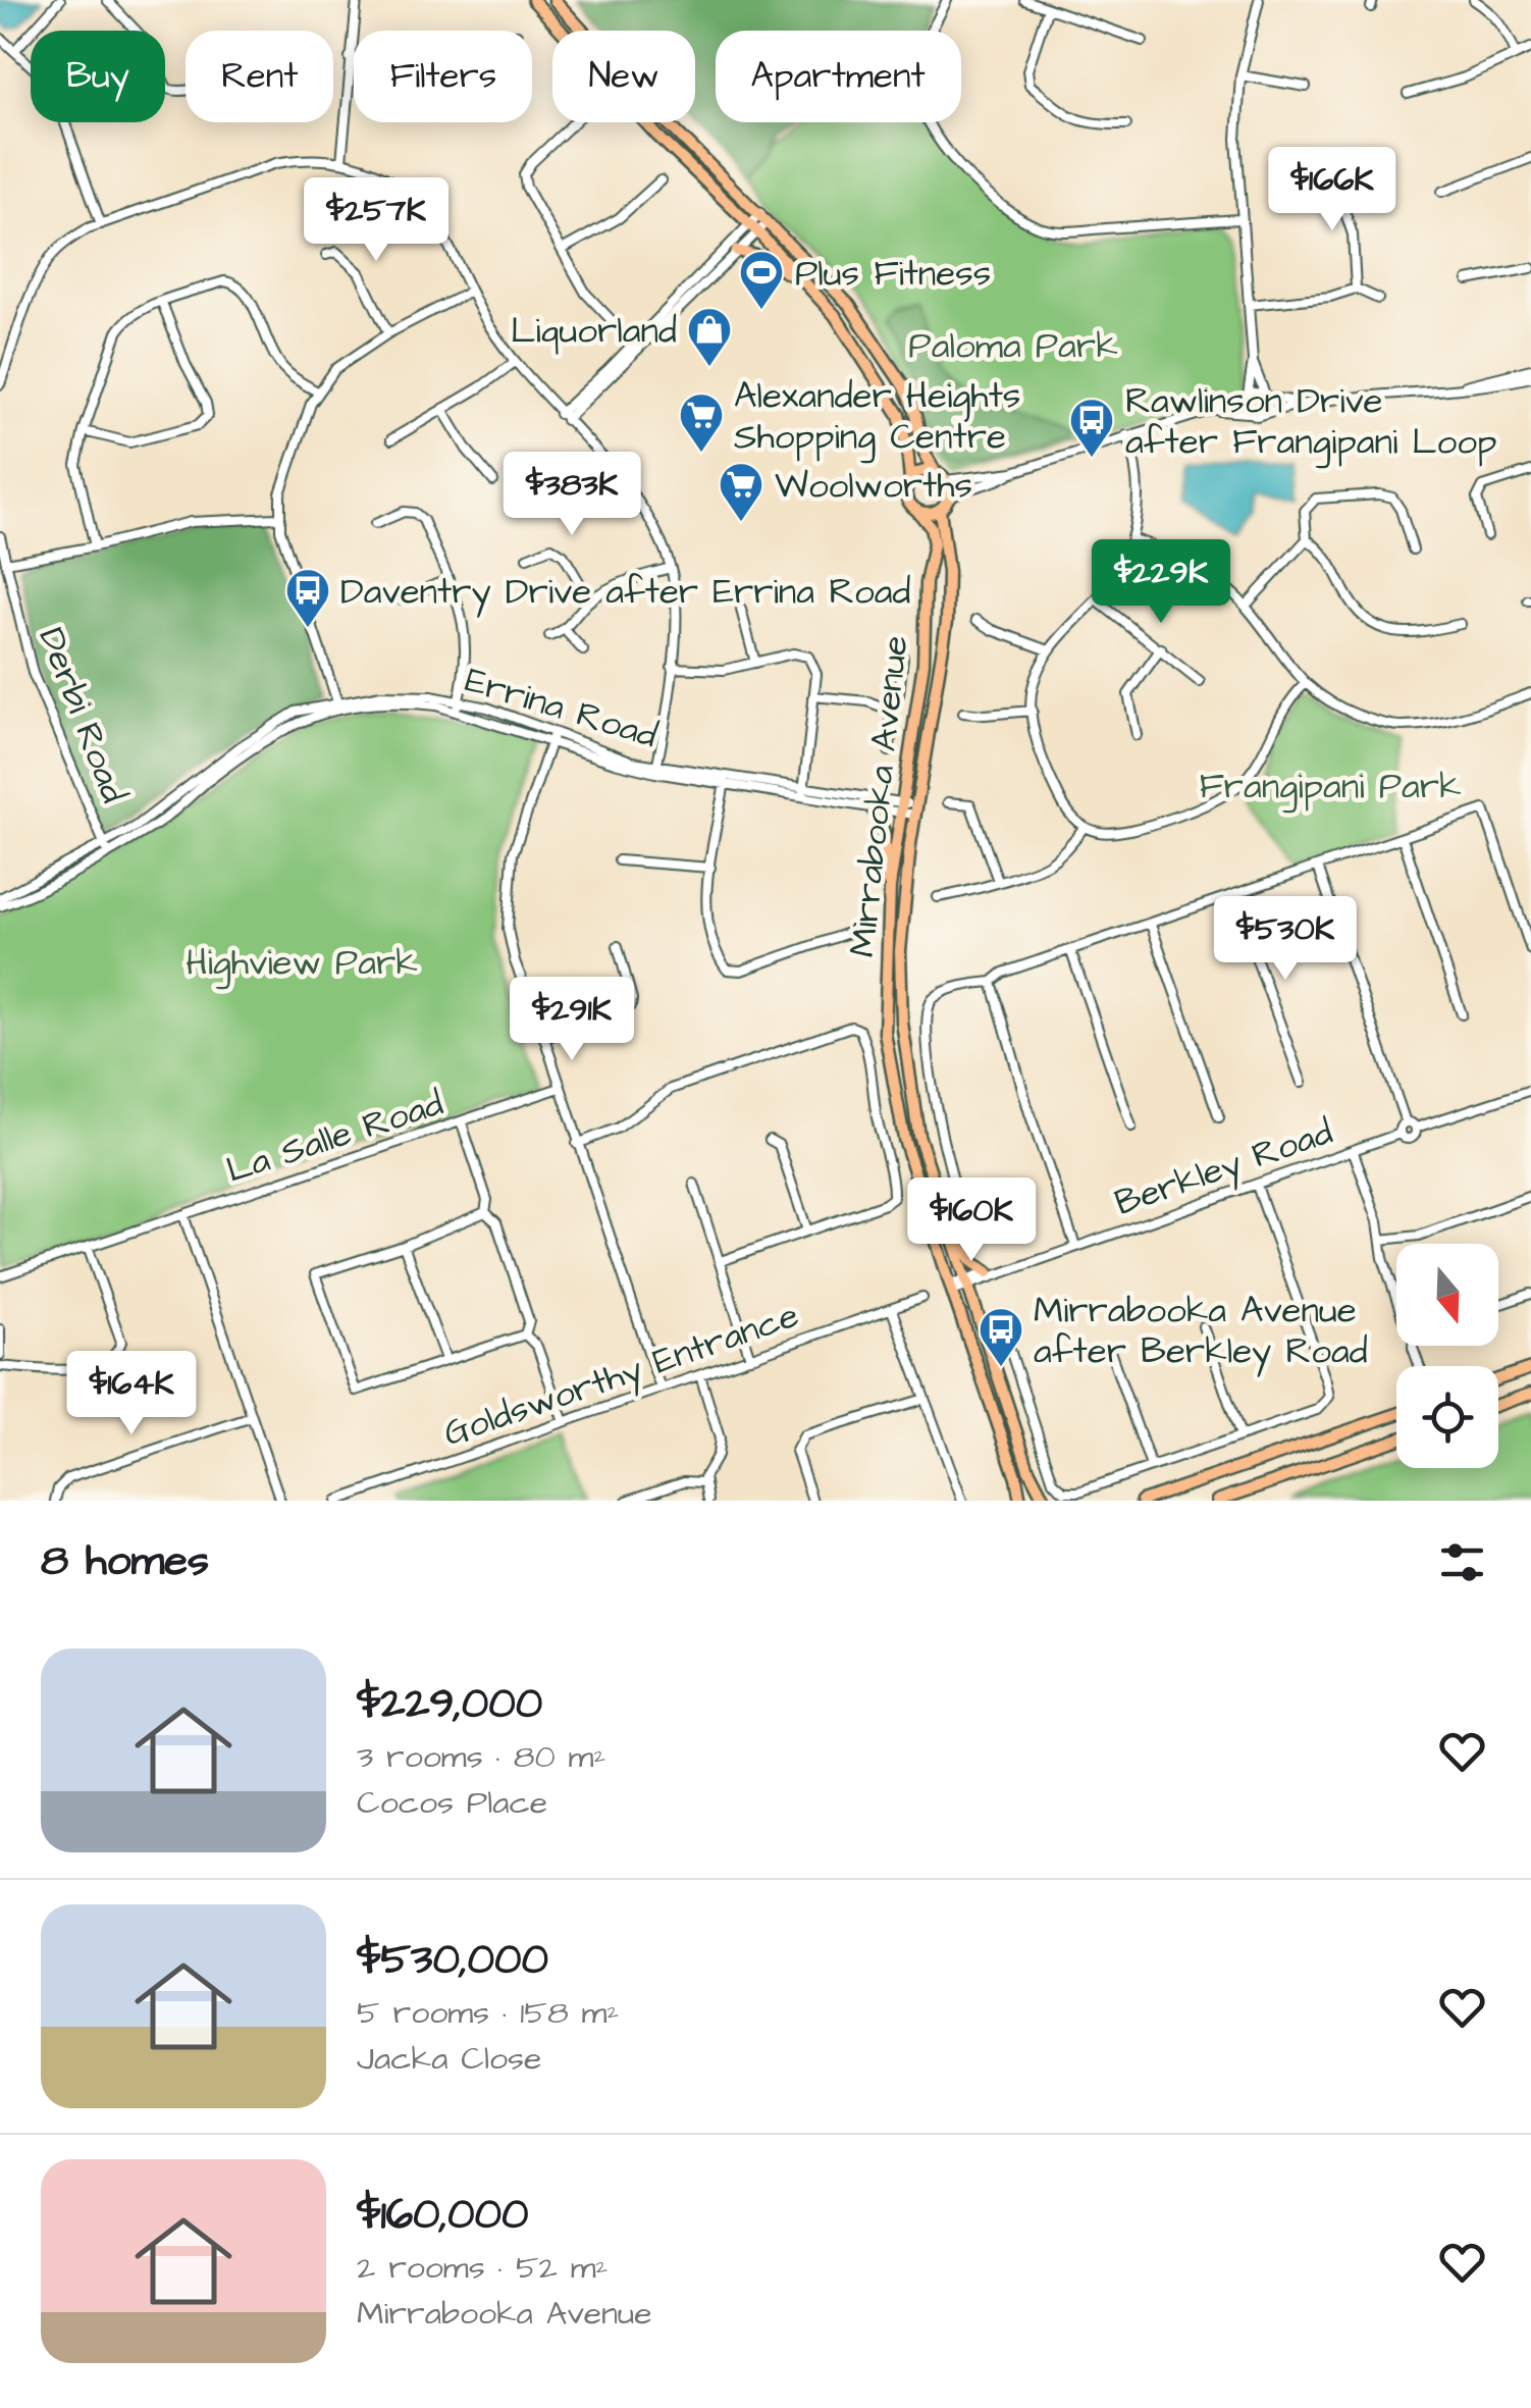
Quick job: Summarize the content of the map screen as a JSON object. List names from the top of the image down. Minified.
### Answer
{"streets":{"main road":["Mirrabooka Avenue"],"street":["Errina Road","Derbi Road","La Salle Road","Berkley Road","Goldsworthy Entrance"]},"crossings":[["Errina Road","Derbi Road"],["Errina Road","Mirrabooka Avenue"],["Mirrabooka Avenue","Berkley Road"]],"parks":["Paloma Park","Frangipani Park","Highview Park"],"places":{"sports":["Plus Fitness"],"shop":["Liquorland"],"supermarket":["Alexander Heights Shopping Centre","Woolworths"],"bus stop":["Rawlinson Drive after Frangipani Loop","Daventry Drive after Errina Road","Mirrabooka Avenue after Berkley Road"]},"north":"bottom","page":{"chip":["Buy","Rent","Filters","New","Apartment"],"price":["$166K","$257K","$383K","$229K","$530K","$291K","$160K","$164K"],"heading":"8 homes","list":[{"name":"$229,000","note":"3 rooms · 80 m² · Cocos Place"},{"name":"$530,000","note":"5 rooms · 158 m² · Jacka Close"},{"name":"$160,000","note":"2 rooms · 52 m² · Mirrabooka Avenue"}]}}
